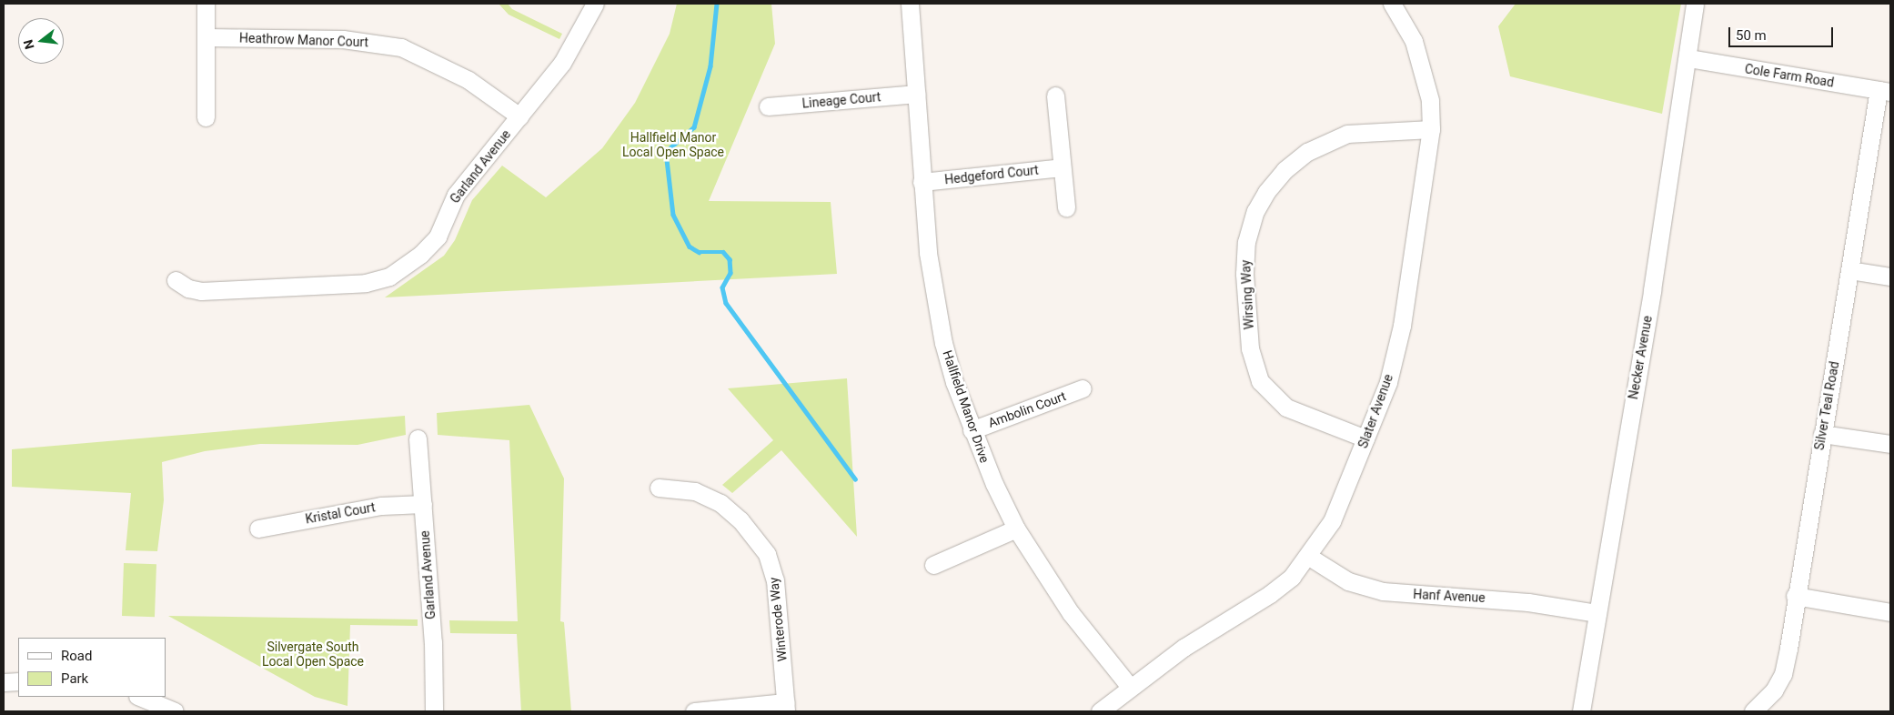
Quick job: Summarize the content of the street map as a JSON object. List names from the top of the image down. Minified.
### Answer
{"streets":{"street":["Heathrow Manor Court","Cole Farm Road","Lineage Court","Garland Avenue","Hedgeford Court","Wirsing Way","Necker Avenue","Silver Teal Road","Hallfield Manor Drive","Ambolin Court","Slater Avenue","Kristal Court","Hanf Avenue","Winterode Way"]},"crossings":[["Heathrow Manor Court","Garland Avenue"],["Cole Farm Road","Necker Avenue"],["Cole Farm Road","Silver Teal Road"],["Lineage Court","Hallfield Manor Drive"],["Garland Avenue","Kristal Court"],["Hedgeford Court","Hallfield Manor Drive"],["Wirsing Way","Slater Avenue"],["Necker Avenue","Hanf Avenue"],["Hallfield Manor Drive","Ambolin Court"],["Hallfield Manor Drive","Slater Avenue"],["Slater Avenue","Hanf Avenue"]],"parks":["Hallfield Manor Local Open Space","Silvergate South Local Open Space"],"legend":["Road","Park"],"scale_bar":"50 m","north":"left"}
